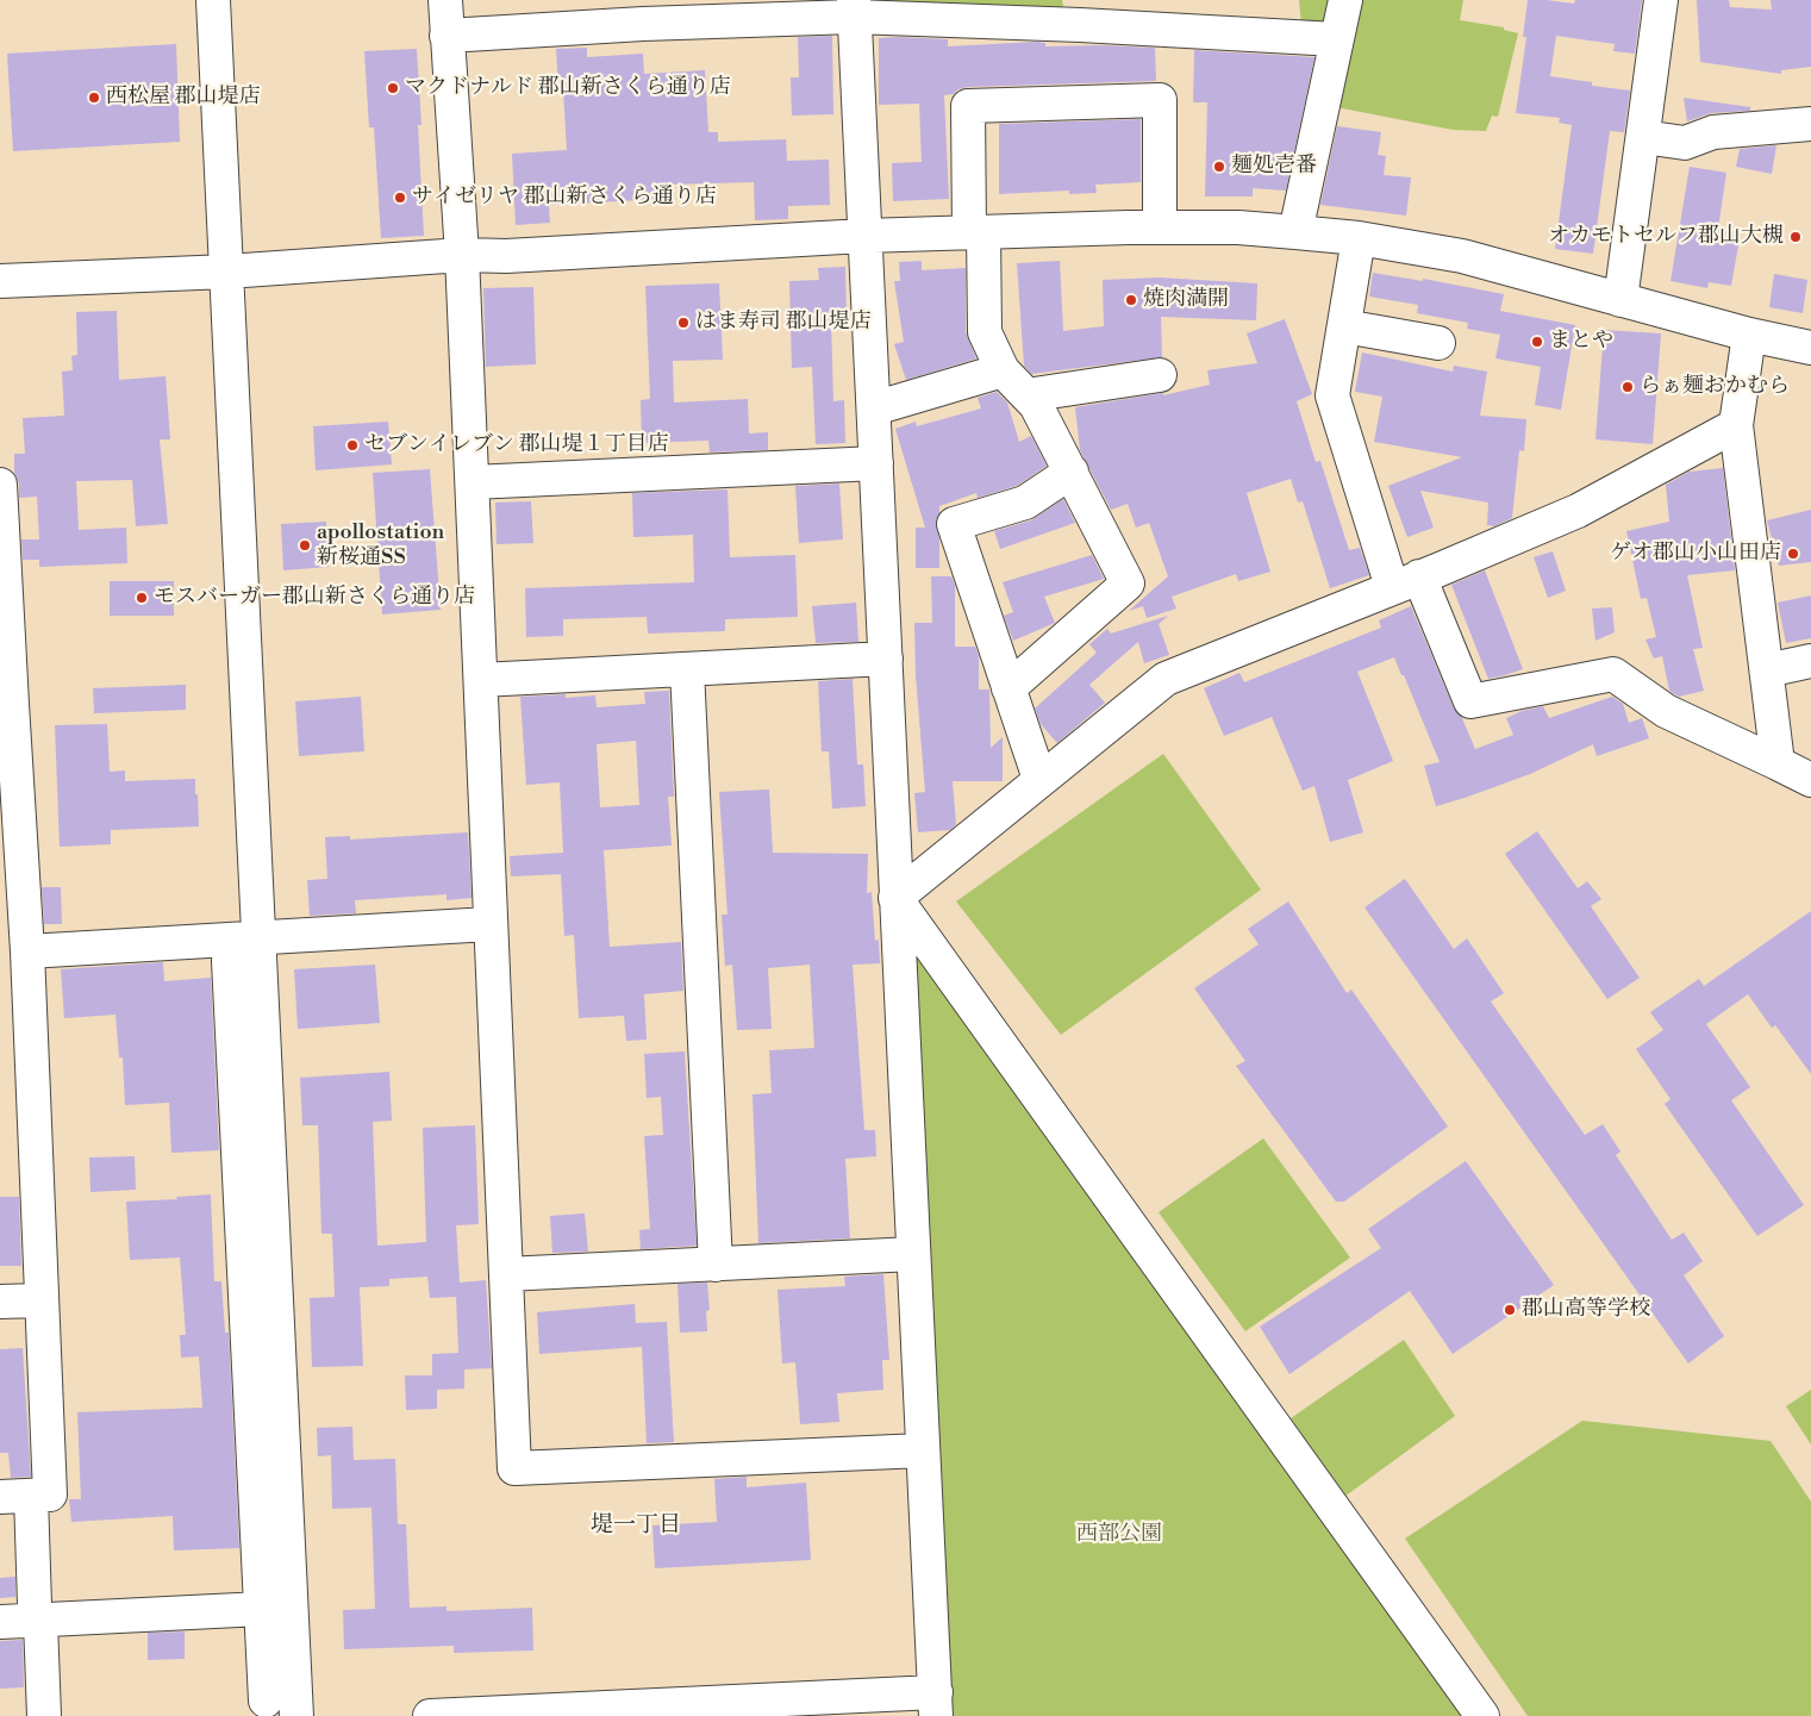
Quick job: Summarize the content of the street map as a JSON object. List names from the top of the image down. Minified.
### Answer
{"districts":["堤一丁目"],"parks":["西部公園"],"places":["マクドナルド 郡山新さくら通り店","西松屋 郡山堤店","麺処壱番","サイゼリヤ 郡山新さくら通り店","オカモトセルフ郡山大槻","焼肉満開","はま寿司 郡山堤店","まとや","らぁ麺おかむら","セブンイレブン 郡山堤１丁目店","apollostation 新桜通SS","ゲオ郡山小山田店","モスバーガー郡山新さくら通り店","郡山高等学校"]}
